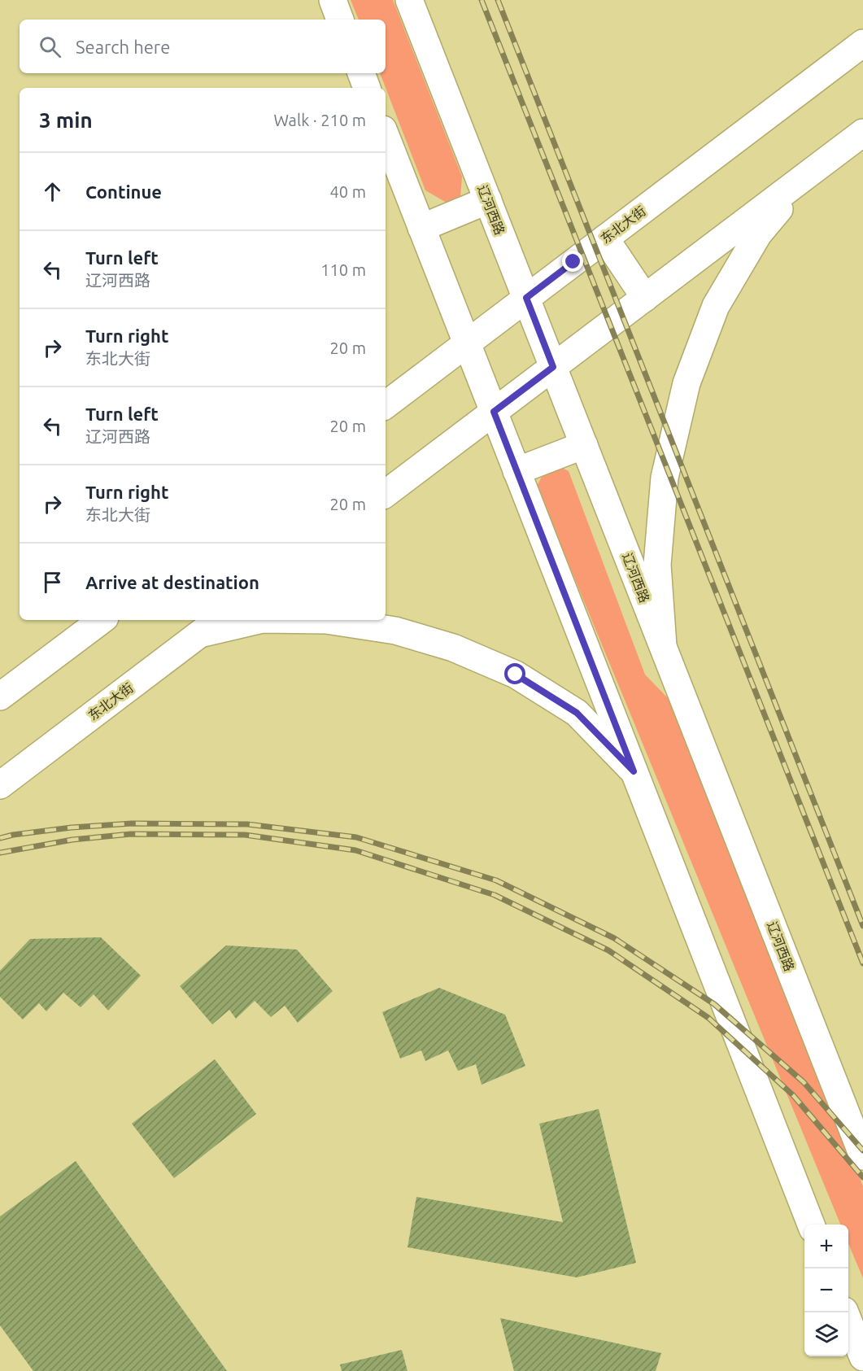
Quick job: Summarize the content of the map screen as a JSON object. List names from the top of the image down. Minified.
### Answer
{"streets":{"main road":["辽河西路","东北大街"]},"crossings":[["辽河西路","东北大街"]],"page":{"search":"Search here","heading":["3 min","Walk · 210 m"],"list":[["Continue","40 m"],["Turn left","辽河西路","110 m"],["Turn right","东北大街","20 m"],["Turn left","辽河西路","20 m"],["Turn right","东北大街","20 m"],"Arrive at destination"],"map_buttons":["+","−"]}}
